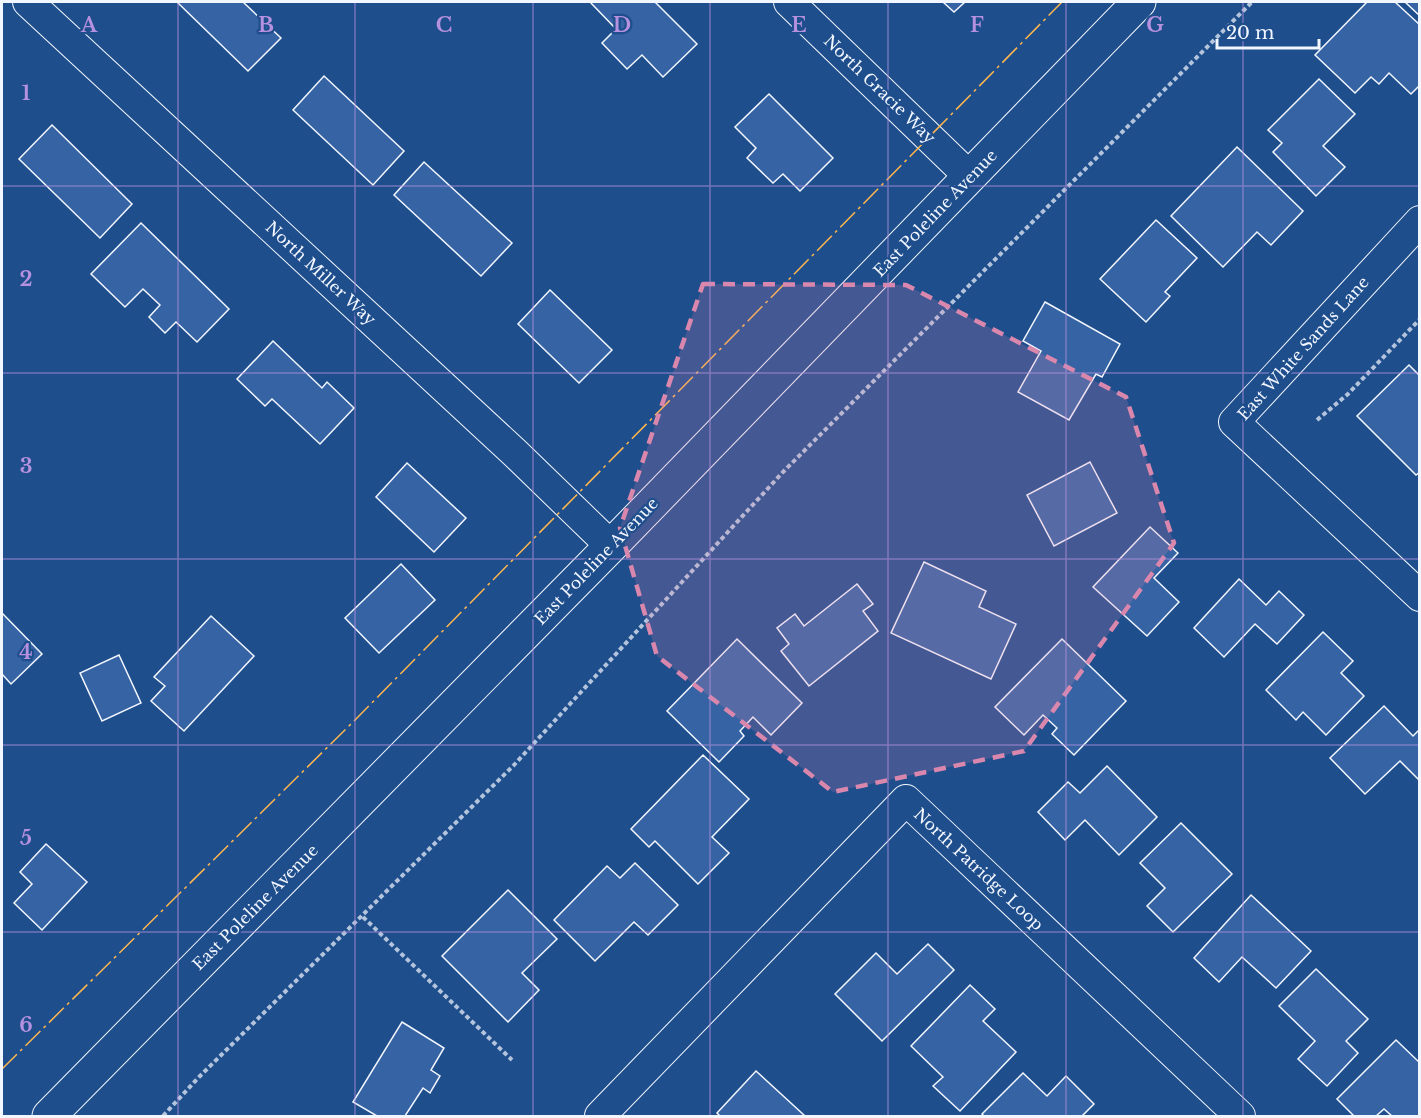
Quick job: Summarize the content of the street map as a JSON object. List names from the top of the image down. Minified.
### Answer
{"streets":{"main road":["East Poleline Avenue"],"street":["North Gracie Way","North Miller Way","East White Sands Lane","North Patridge Loop"]},"crossings":[["North Gracie Way","East Poleline Avenue"],["East Poleline Avenue","North Miller Way"]],"scale_bar":"20 m","grid":{"columns":["A","B","C","D","E","F","G"],"rows":["1","2","3","4","5","6"]}}
